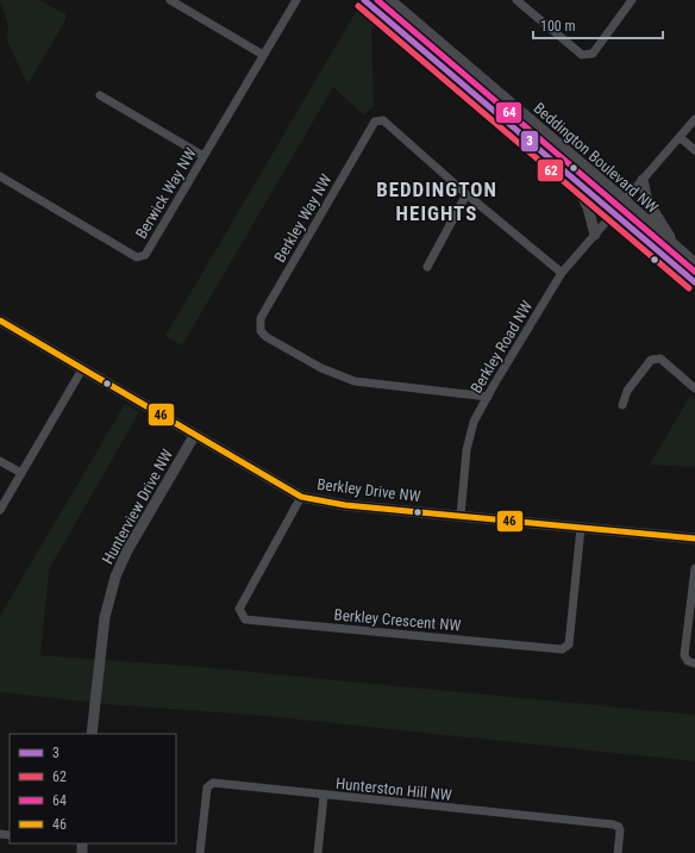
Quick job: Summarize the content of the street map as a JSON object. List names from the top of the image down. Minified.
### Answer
{"streets":{"street":["Beddington Boulevard NW","Berwick Way NW","Berkley Way NW","Berkley Road NW","Berkley Drive NW","Hunterview Drive NW","Berkley Crescent NW","Hunterston Hill NW"]},"crossings":[["Beddington Boulevard NW","Berkley Road NW"],["Berkley Way NW","Berkley Road NW"],["Berkley Road NW","Berkley Drive NW"],["Berkley Drive NW","Hunterview Drive NW"],["Berkley Drive NW","Berkley Crescent NW"]],"districts":["BEDDINGTON HEIGHTS"],"lines":["transit line 3","transit line 64","transit line 62","transit line 46"],"legend":["3","62","64","46"],"scale_bar":"100 m"}
